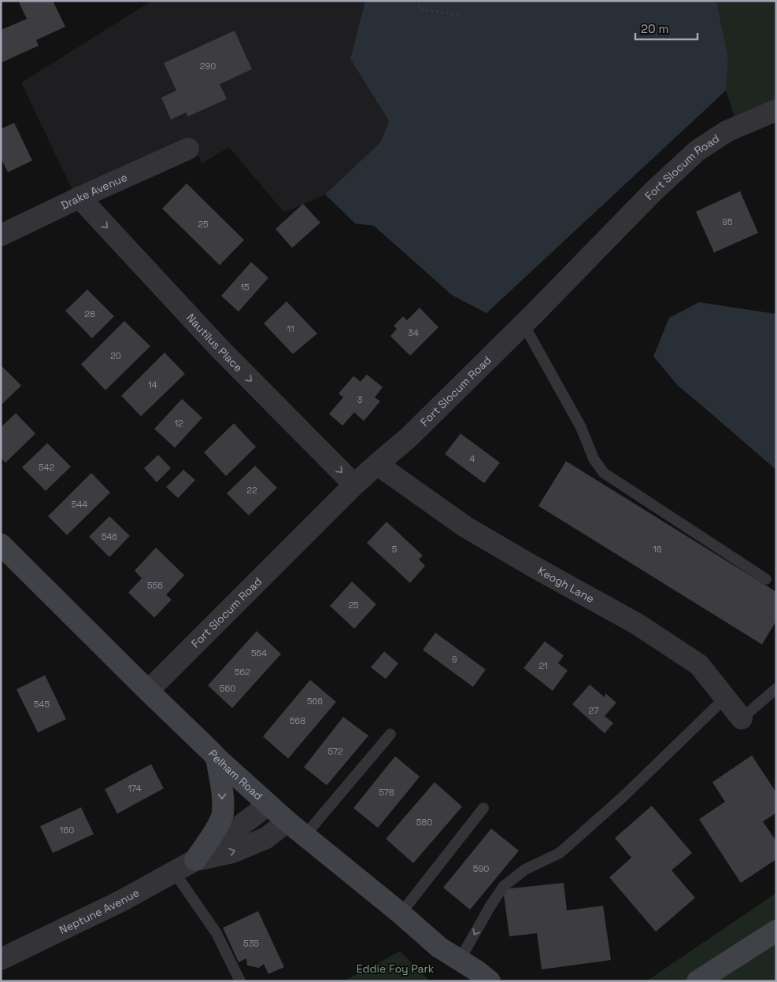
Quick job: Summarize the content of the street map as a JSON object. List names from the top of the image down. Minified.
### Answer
{"streets":{"main road":["Pelham Road"],"street":["Fort Slocum Road","Drake Avenue","Nautilus Place","Keogh Lane","Neptune Avenue"]},"crossings":[["Fort Slocum Road","Nautilus Place"],["Fort Slocum Road","Keogh Lane"],["Fort Slocum Road","Pelham Road"],["Drake Avenue","Nautilus Place"],["Pelham Road","Neptune Avenue"]],"one_way":["Nautilus Place"],"parks":["Eddie Foy Park"],"house_numbers":["290","95","25","15","28","11","34","20","14","3","12","4","542","22","544","546","5","16","556","25","564","9","21","562","560","566","545","27","568","572","174","578","580","160","590","535"],"scale_bar":"20 m"}
